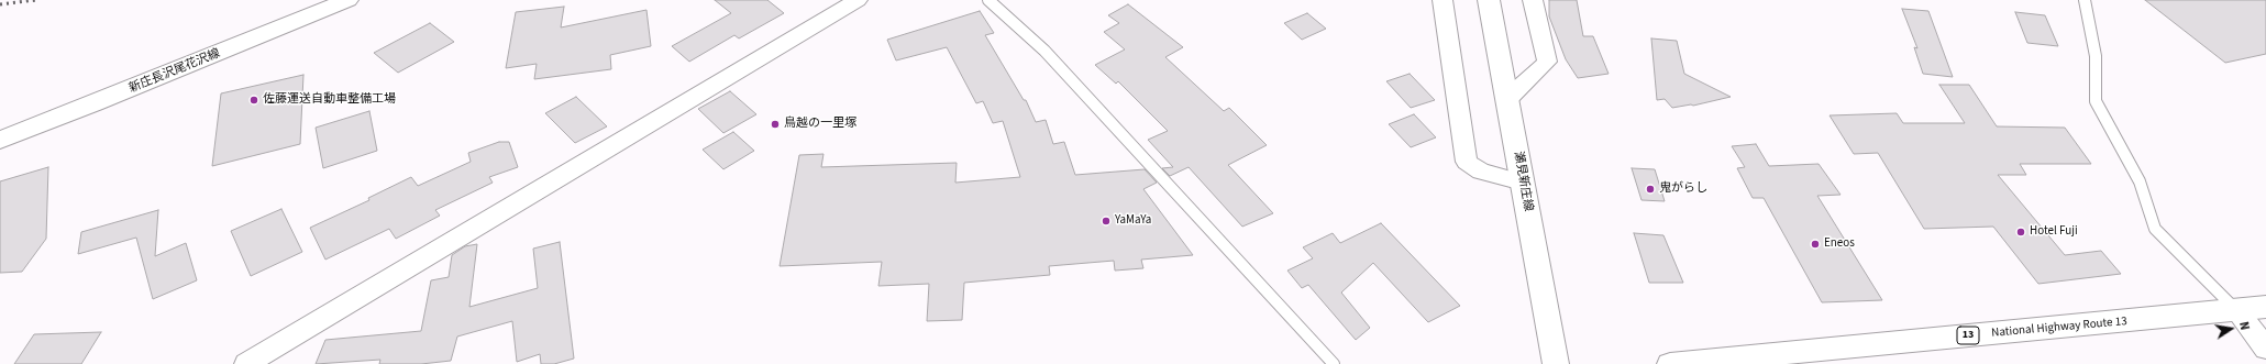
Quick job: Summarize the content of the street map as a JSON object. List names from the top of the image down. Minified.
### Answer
{"streets":{"main road":["新庄長沢尾花沢線","瀬見新庄線","National Highway Route 13","13"]},"places":["佐藤運送自動車整備工場","鳥越の一里塚","鬼がらし","YaMaYa","Hotel Fuji","Eneos"],"north":"right"}
